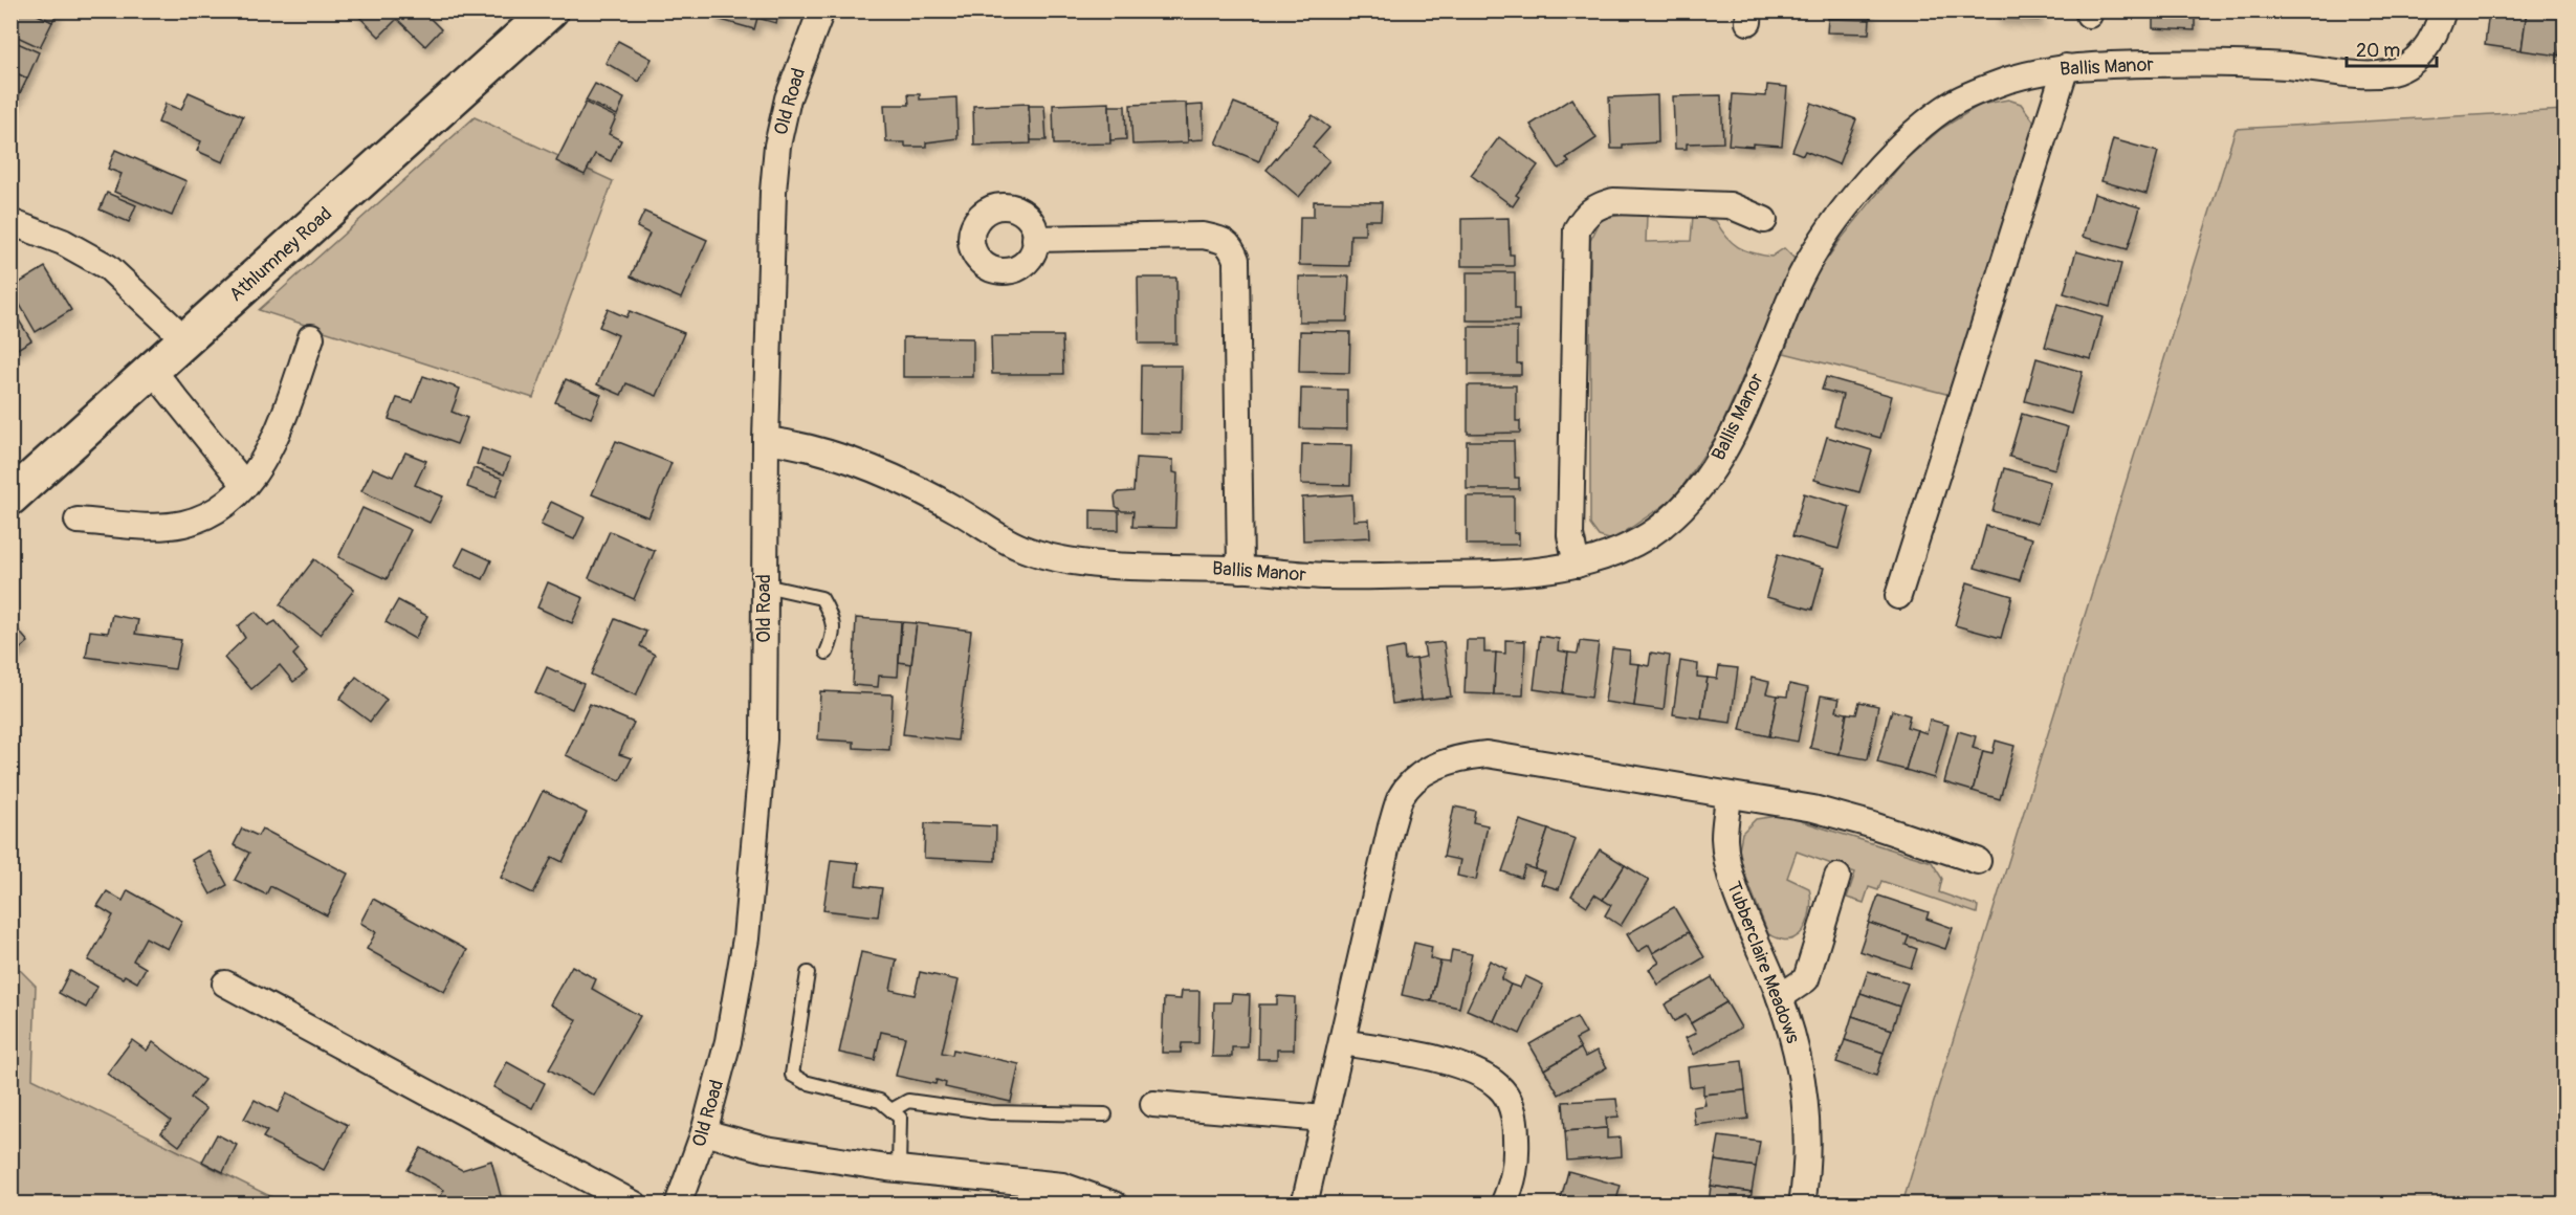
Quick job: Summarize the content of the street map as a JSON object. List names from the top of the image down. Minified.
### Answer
{"streets":{"main road":["Athlumney Road"],"street":["Ballis Manor","Old Road","Tubberclaire Meadows"]},"crossings":[["Ballis Manor","Old Road"]],"scale_bar":"20 m"}
